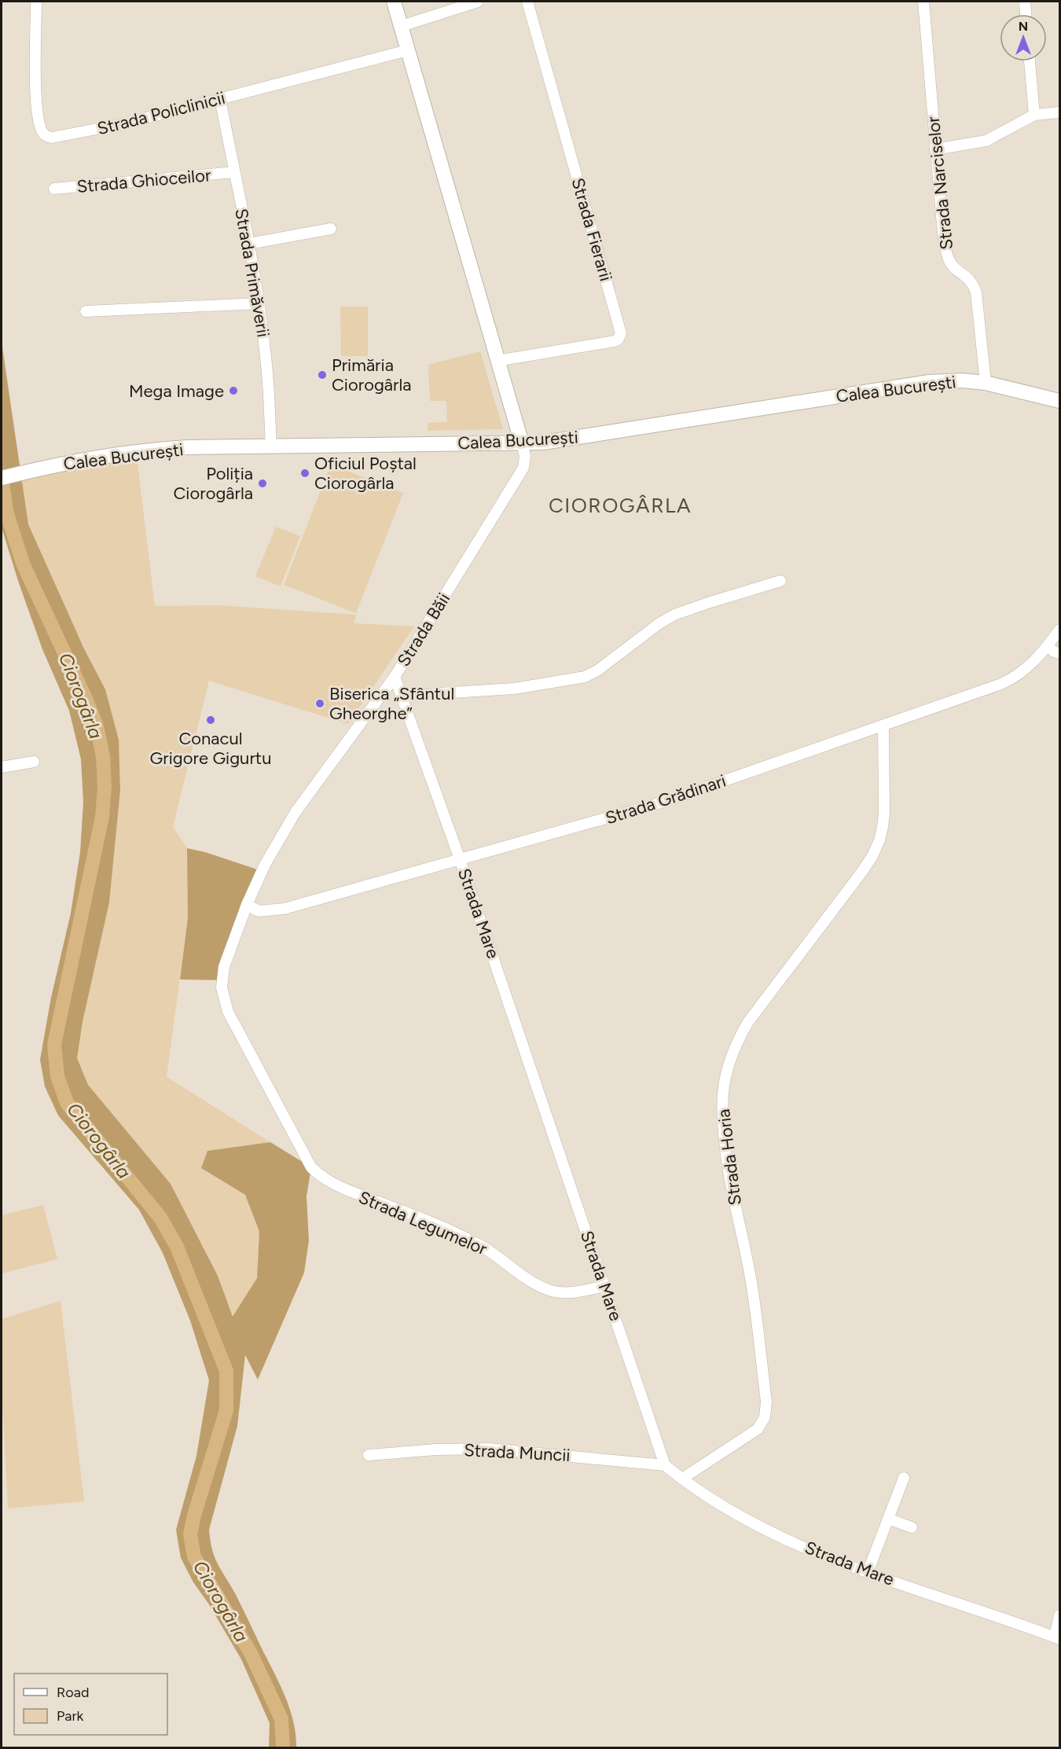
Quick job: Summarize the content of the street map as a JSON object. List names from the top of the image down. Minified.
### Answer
{"streets":{"main road":["Calea București"],"street":["Strada Policlinicii","Strada Ghioceilor","Strada Narciselor","Strada Fierarii","Strada Primăverii","Strada Băii","Strada Grădinari","Strada Mare","Strada Horia","Strada Legumelor","Strada Muncii"]},"crossings":[["Strada Policlinicii","Strada Primăverii"],["Strada Ghioceilor","Strada Primăverii"],["Strada Narciselor","Calea București"],["Strada Primăverii","Calea București"],["Calea București","Strada Băii"],["Strada Băii","Strada Grădinari"],["Strada Băii","Strada Mare"],["Strada Băii","Strada Legumelor"],["Strada Grădinari","Strada Mare"],["Strada Grădinari","Strada Horia"],["Strada Mare","Strada Horia"],["Strada Mare","Strada Legumelor"],["Strada Mare","Strada Muncii"]],"districts":["CIOROGÂRLA"],"water":["Ciorogârla"],"places":["Primăria Ciorogârla","Mega Image","Oficiul Poștal Ciorogârla","Poliția Ciorogârla","Biserica „Sfântul Gheorghe”","Conacul Grigore Gigurtu"],"legend":["Road","Park"],"north":"top"}
